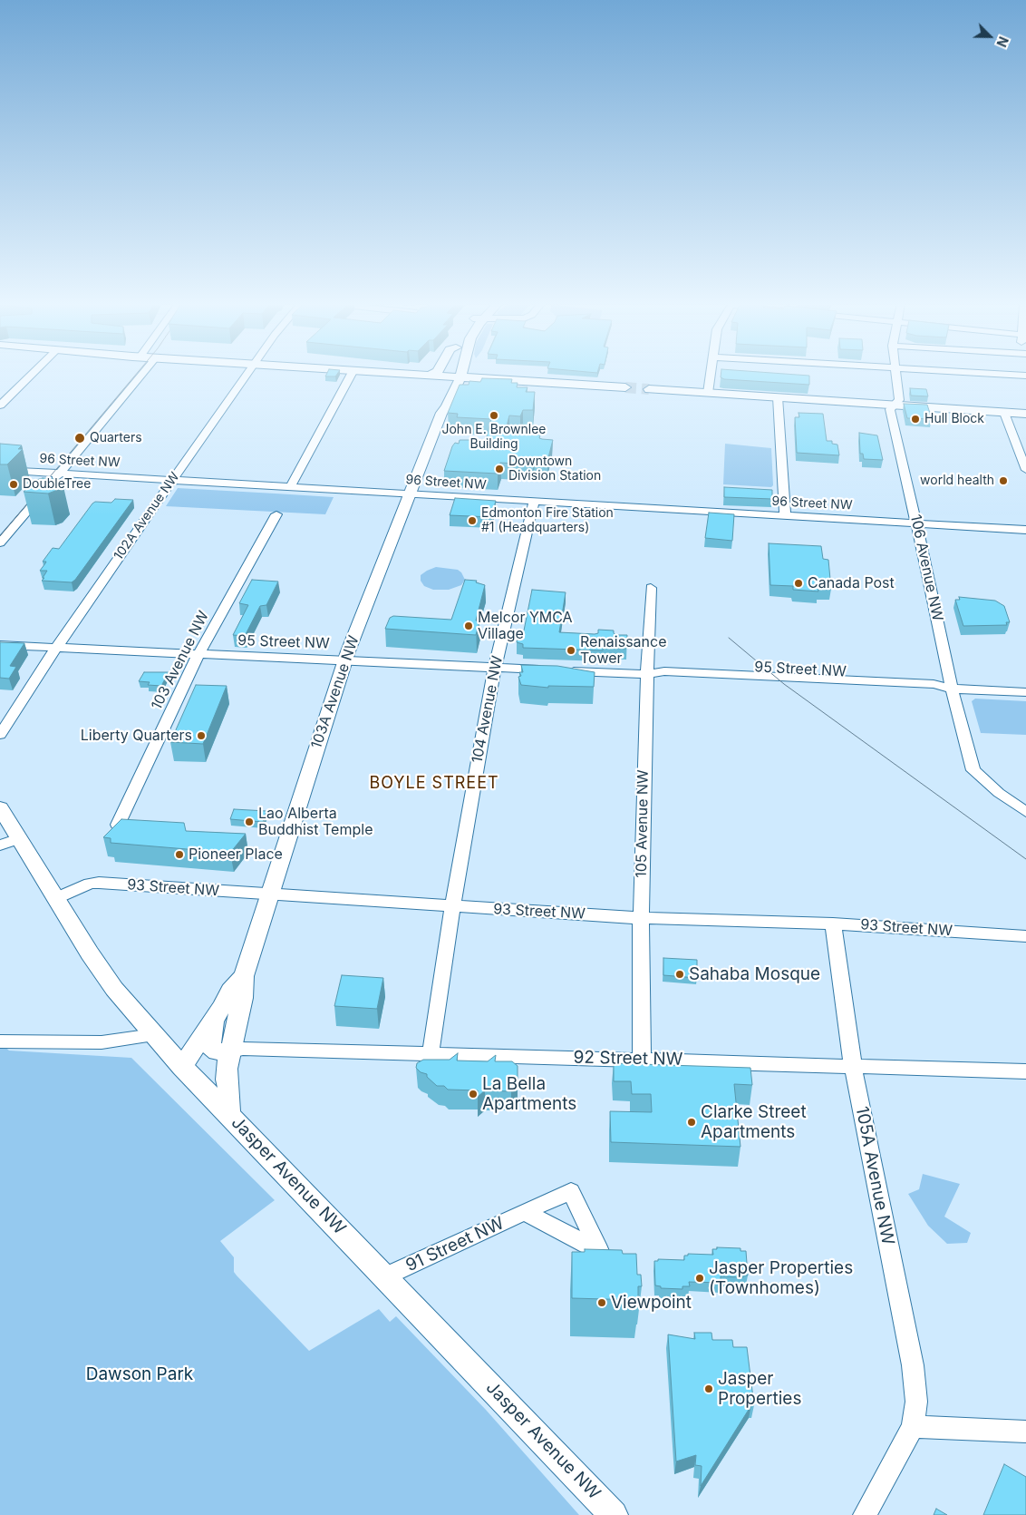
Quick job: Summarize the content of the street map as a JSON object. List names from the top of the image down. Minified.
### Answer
{"streets":{"main road":["103A Avenue NW","Jasper Avenue NW"],"street":["96 Street NW","102A Avenue NW","106 Avenue NW","95 Street NW","103 Avenue NW","104 Avenue NW","105 Avenue NW","93 Street NW","92 Street NW","105A Avenue NW","91 Street NW"]},"crossings":[["96 Street NW","102A Avenue NW"],["96 Street NW","106 Avenue NW"],["96 Street NW","103A Avenue NW"],["96 Street NW","104 Avenue NW"],["102A Avenue NW","95 Street NW"],["106 Avenue NW","95 Street NW"],["95 Street NW","103 Avenue NW"],["95 Street NW","103A Avenue NW"],["95 Street NW","104 Avenue NW"],["95 Street NW","105 Avenue NW"],["103A Avenue NW","93 Street NW"],["103A Avenue NW","92 Street NW"],["103A Avenue NW","Jasper Avenue NW"],["104 Avenue NW","93 Street NW"],["104 Avenue NW","92 Street NW"],["105 Avenue NW","93 Street NW"],["105 Avenue NW","92 Street NW"],["93 Street NW","Jasper Avenue NW"],["93 Street NW","105A Avenue NW"],["92 Street NW","105A Avenue NW"],["Jasper Avenue NW","91 Street NW"]],"districts":["BOYLE STREET"],"parks":["Dawson Park"],"places":["John E. Brownlee Building","Hull Block","Quarters","Downtown Division Station","world health","DoubleTree","Edmonton Fire Station #1 (Headquarters)","Canada Post","Melcor YMCA Village","Renaissance Tower","Liberty Quarters","Lao Alberta Buddhist Temple","Pioneer Place","Sahaba Mosque","La Bella Apartments","Clarke Street Apartments","Jasper Properties (Townhomes)","Viewpoint","Jasper Properties"],"north":"bottom right"}
